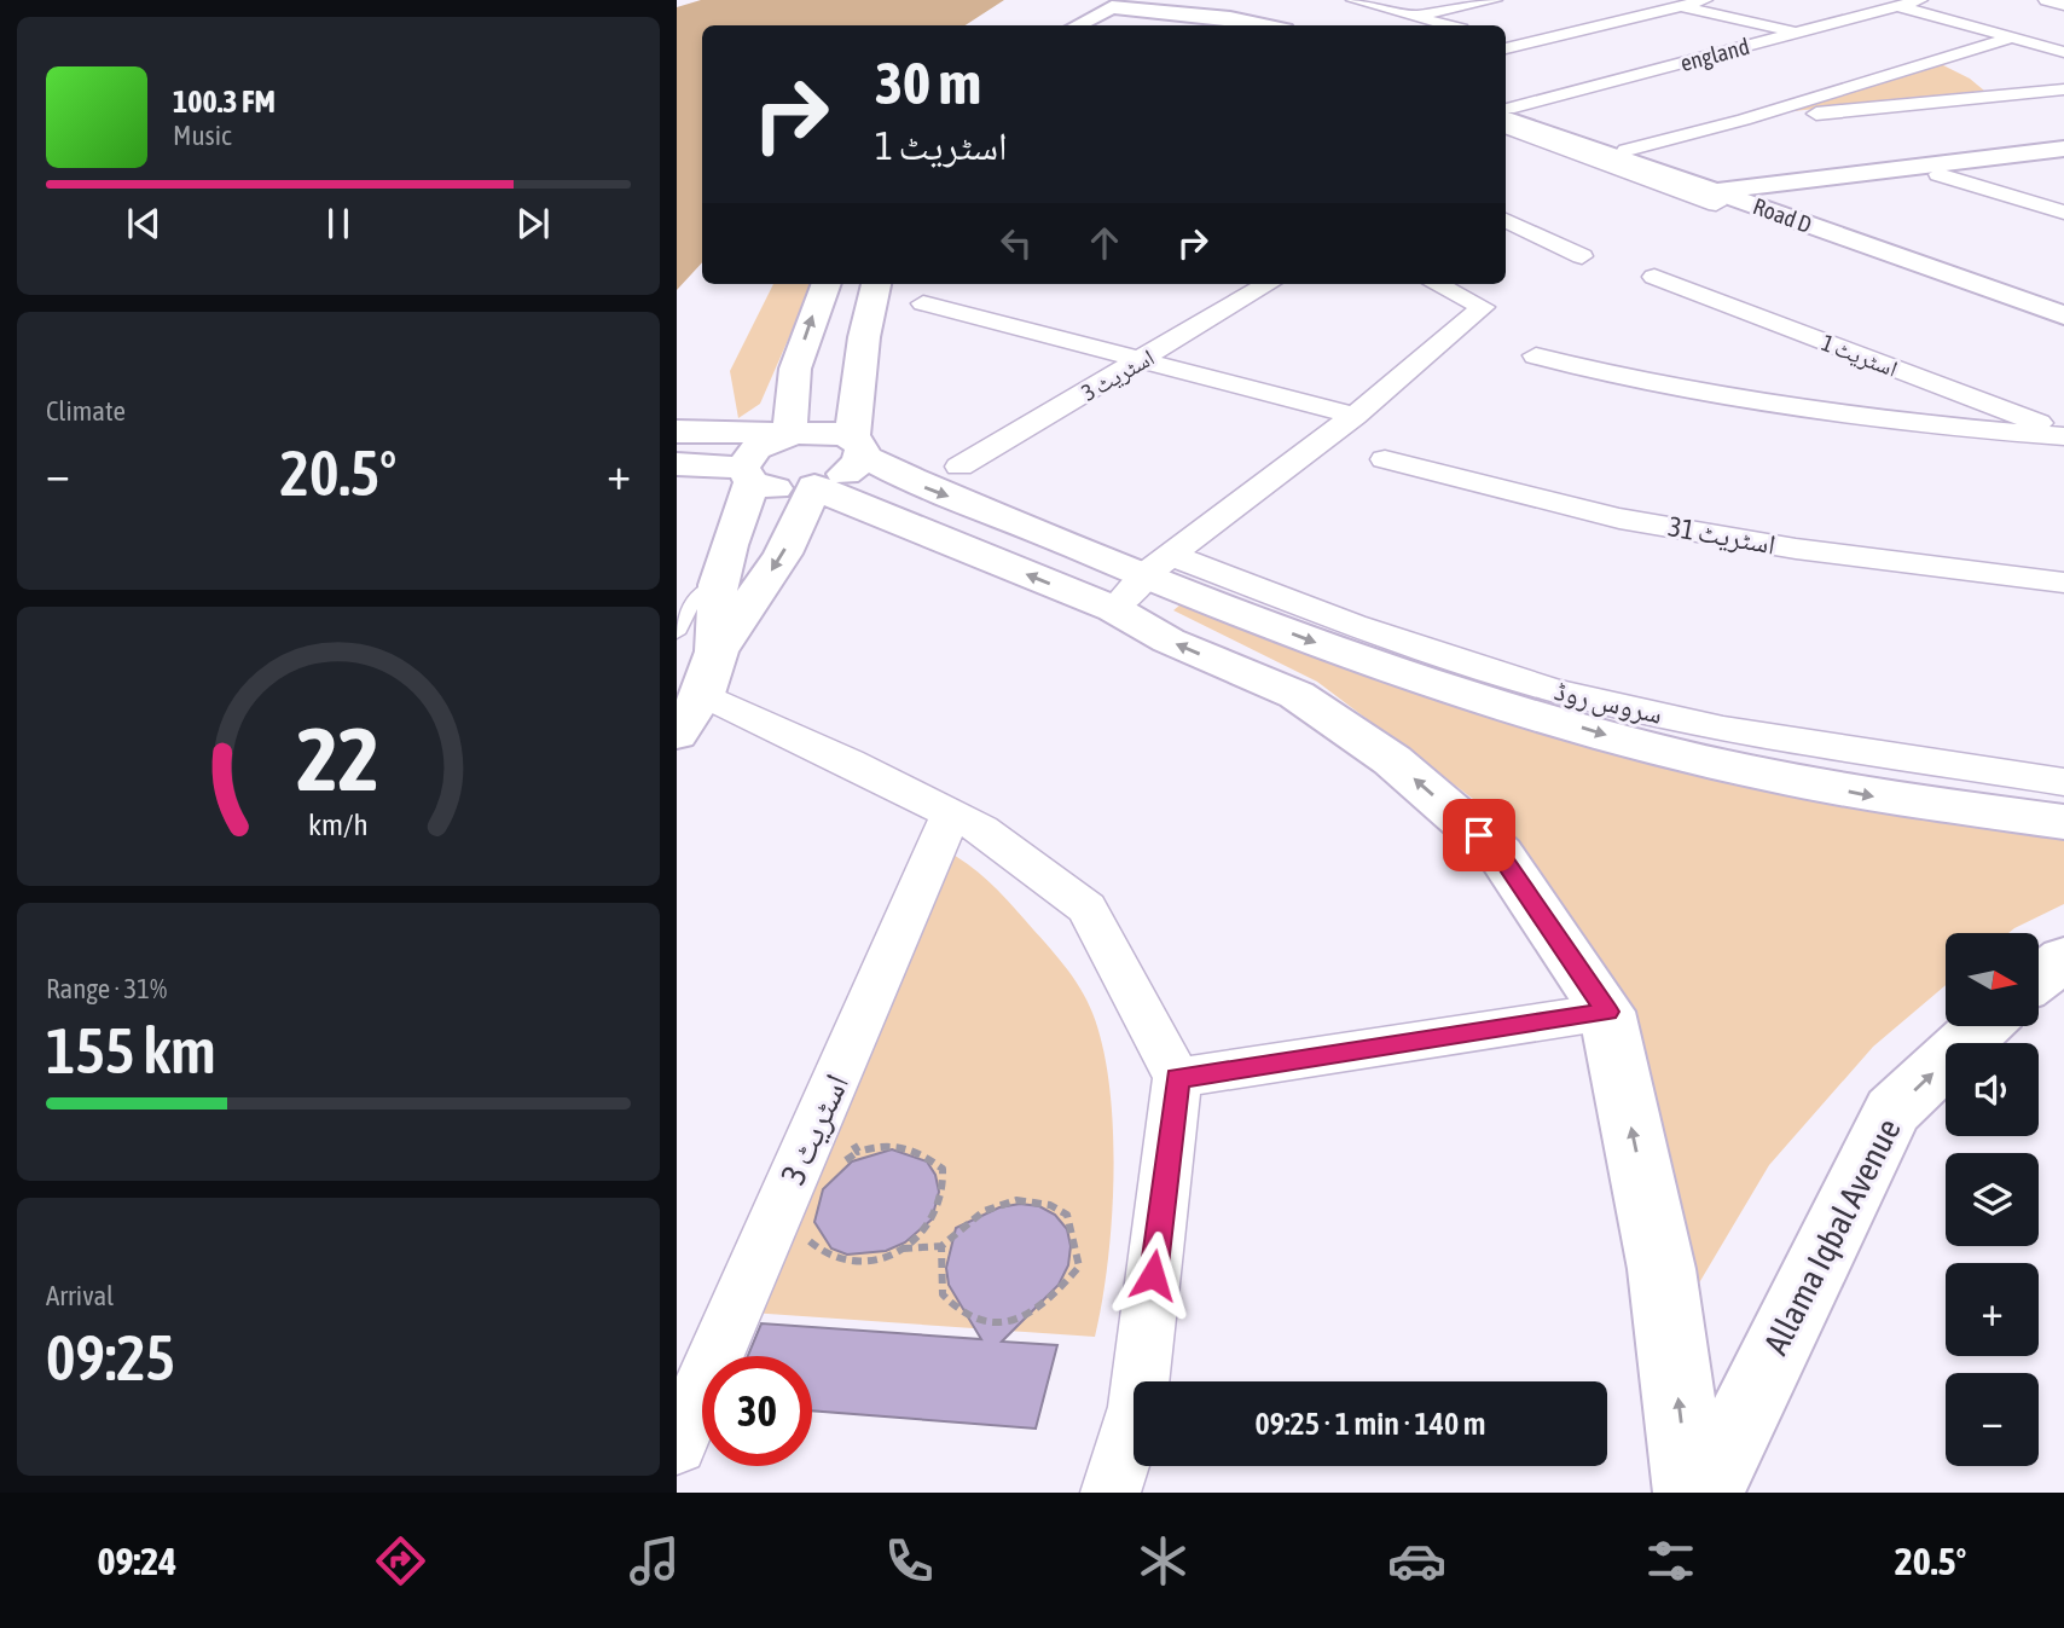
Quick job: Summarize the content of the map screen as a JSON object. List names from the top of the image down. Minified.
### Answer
{"streets":{"street":["england","Road D","اسٹریٹ 1","اسٹریٹ 3","اسٹریٹ 31","سروس روڈ","Allama Iqbal Avenue"]},"one_way":["Allama Iqbal Avenue"],"north":"right","page":{"turn":["30 m","اسٹریٹ 1"],"song":["100.3 FM","Music"],"tile":["Climate",["Range · 31%","155 km"],["Arrival","09:25"]],"heat":["−","20.5°","+"],"map_buttons":["+","−"],"limit":"30","trip":"09:25 · 1 min · 140 m","tabs":["09:24","20.5°"],"gauge":["22","km/h"]}}
